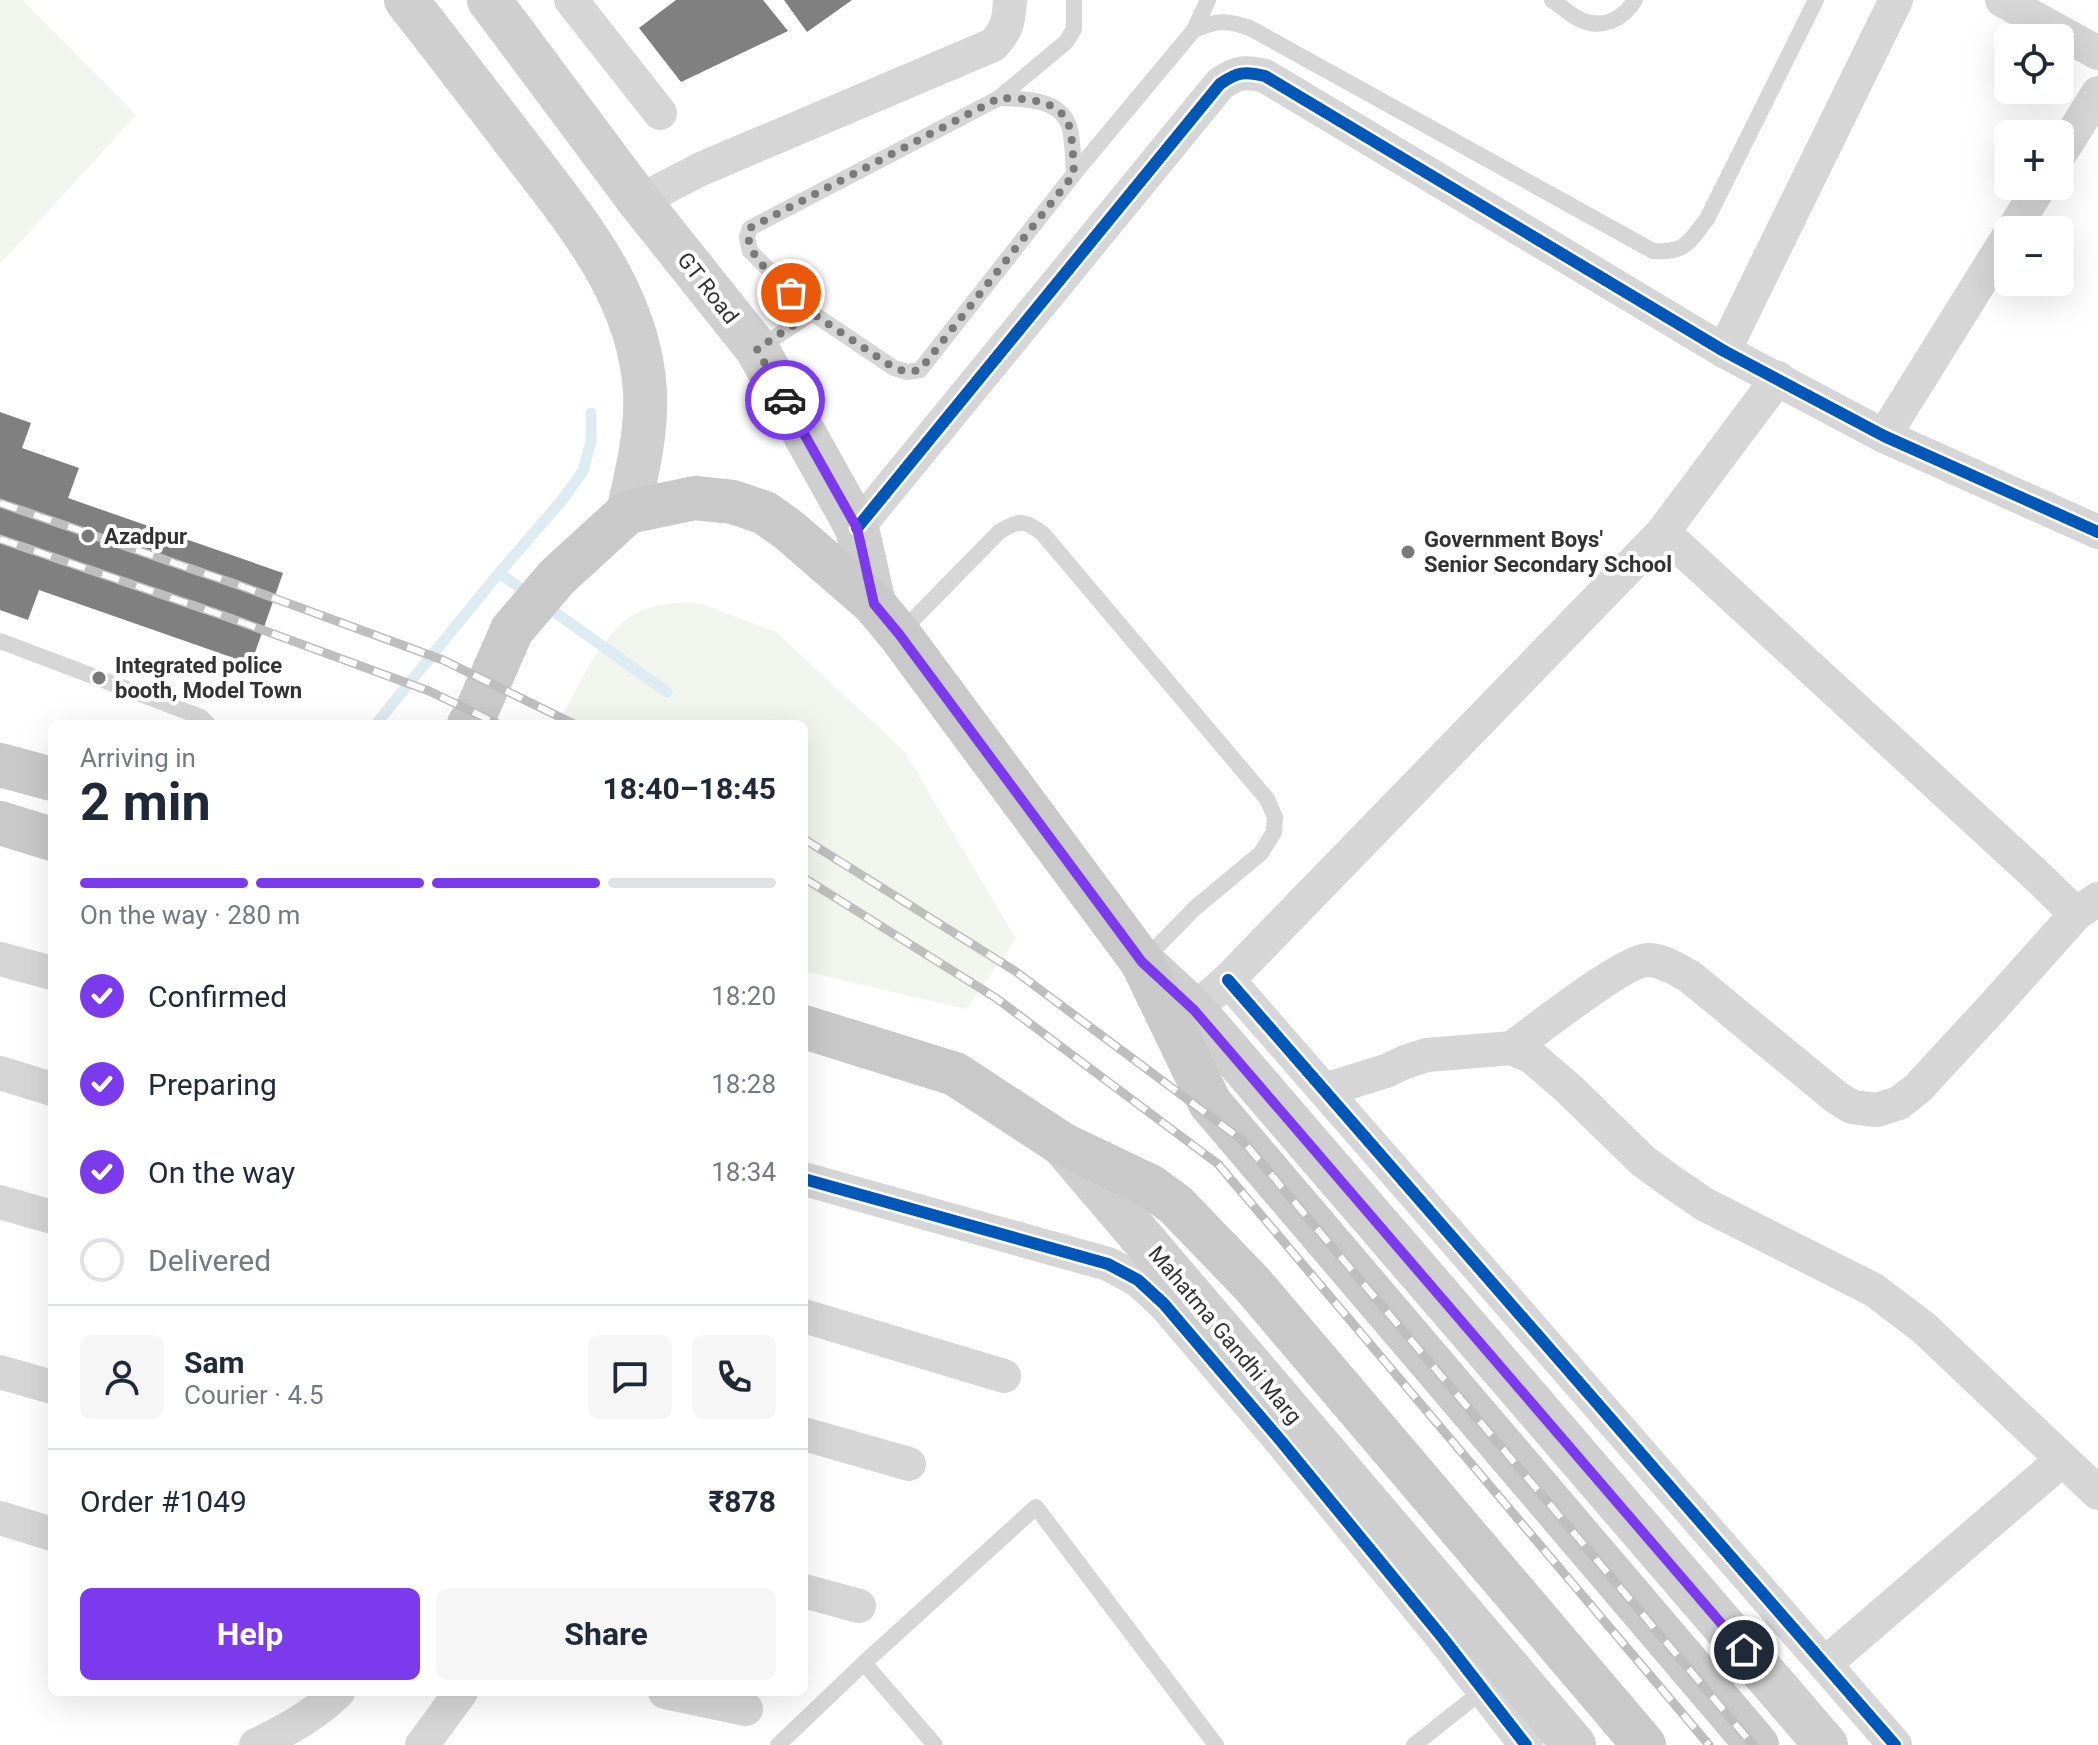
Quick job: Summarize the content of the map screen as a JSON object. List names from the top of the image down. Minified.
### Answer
{"streets":{"main road":["GT Road","Mahatma Gandhi Marg"]},"places":["Azadpur","Government Boys' Senior Secondary School","Integrated police booth, Model Town"],"page":{"map_buttons":["+","−"],"heading":["2 min","Arriving in","18:40–18:45"],"panel":["Sam","Courier · 4.5","Order #1049","₹878"],"bar":"On the way · 280 m","list":[["Confirmed","18:20"],["Preparing","18:28"],["On the way","18:34"],"Delivered"],"buttons":["Help","Share"]}}
